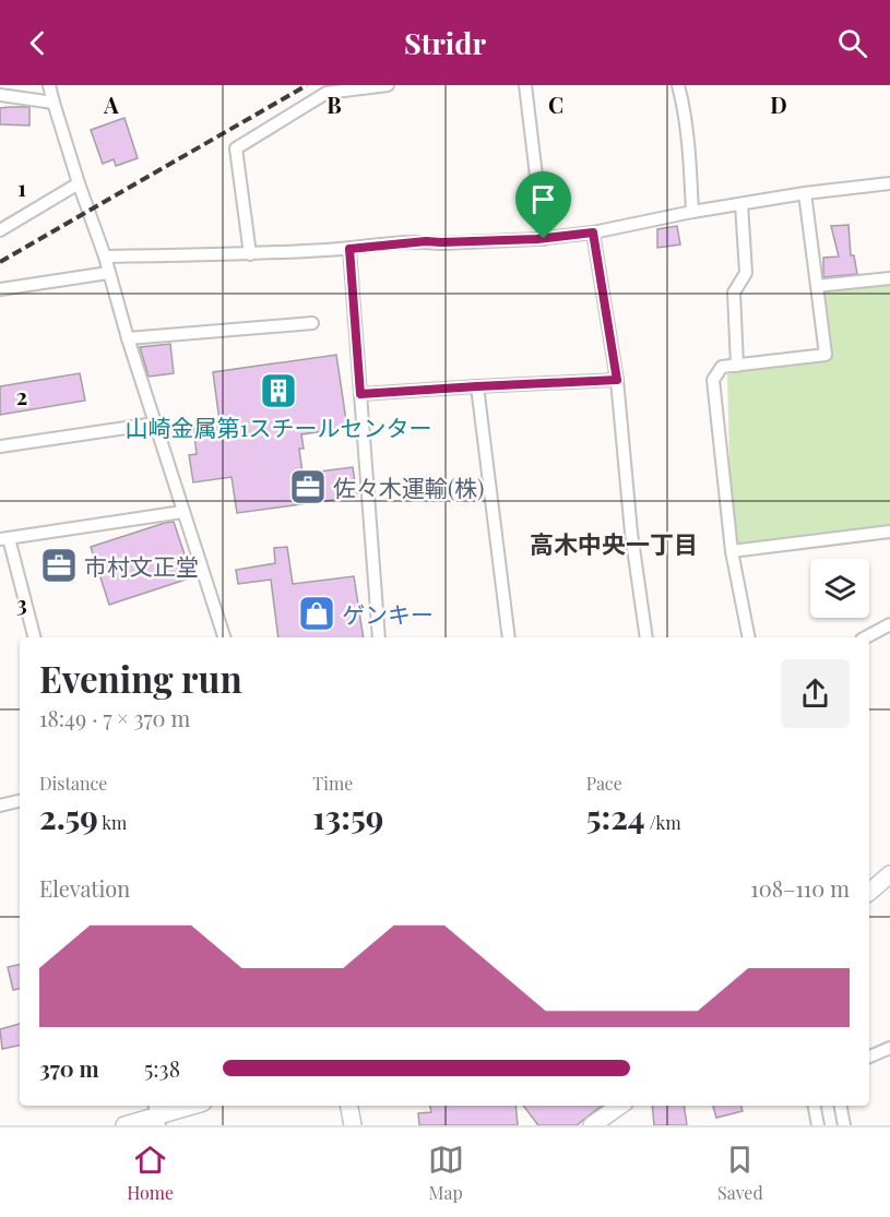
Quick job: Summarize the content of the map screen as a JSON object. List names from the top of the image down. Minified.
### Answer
{"districts":["高木中央一丁目"],"places":{"building":["山崎金属第1スチールセンター"],"office":["佐々木運輸(株)","市村文正堂"],"shop":["ゲンキー"]},"page":{"header":"Stridr","heading":["Evening run","18:49 · 7 × 370 m"],"stats":[["Distance","2.59 km"],["Time","13:59"],["Pace","5:24 /km"]],"chart":["Elevation","108–110 m"],"list":[{"name":"370 m","note":"5:38"}],"tabs":["Home","Map","Saved"]},"grid":{"columns":["A","B","C","D"],"rows":["1","2","3"]}}
